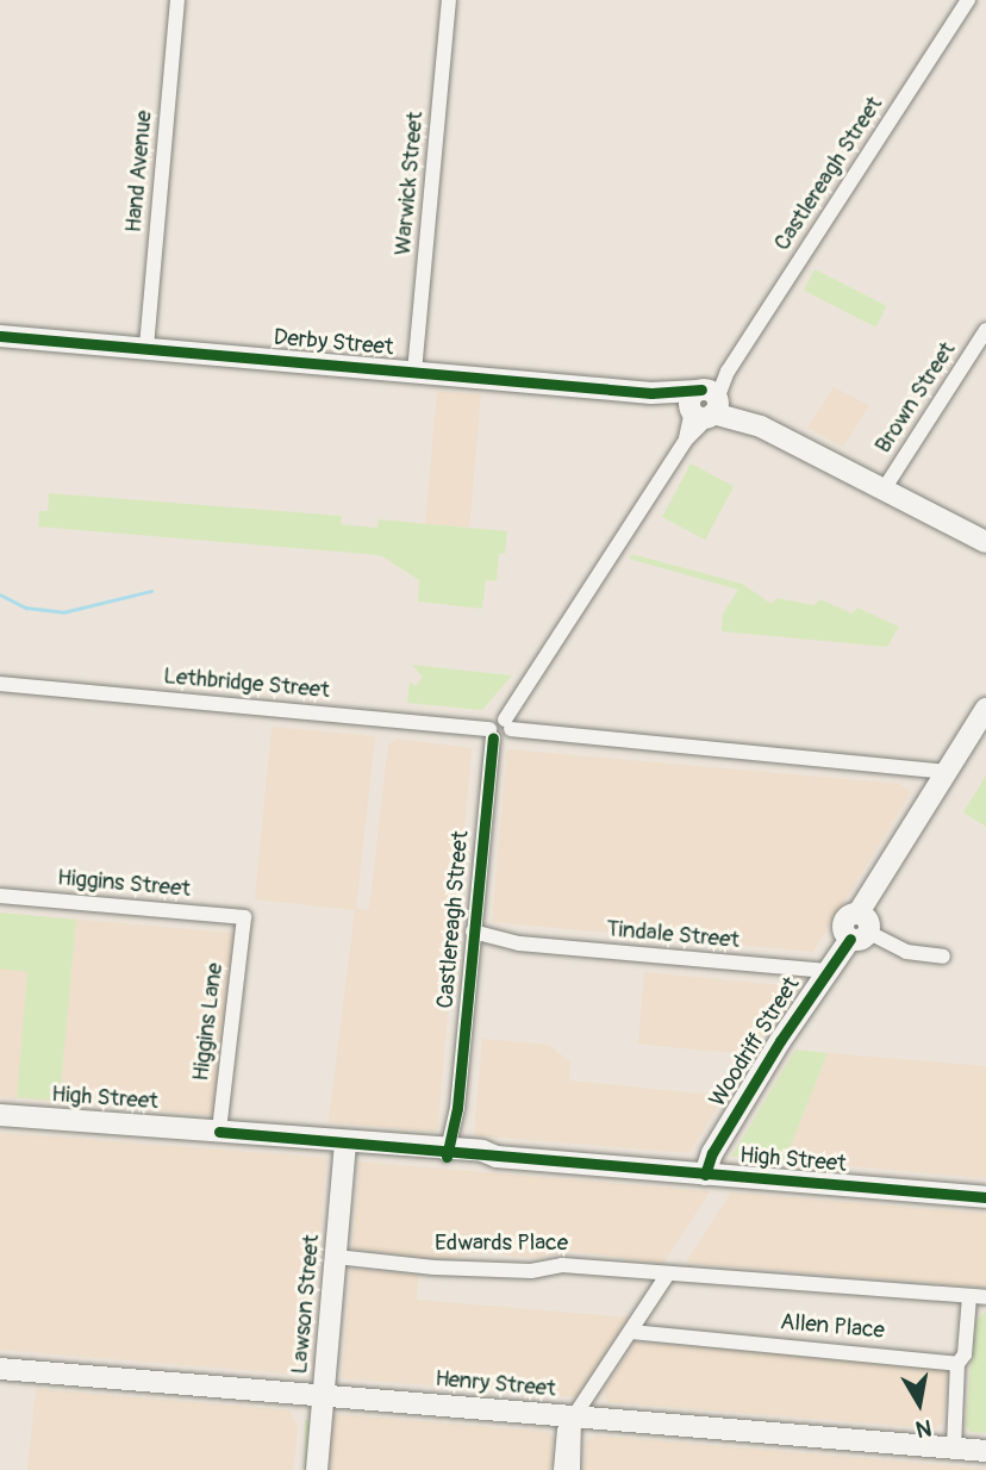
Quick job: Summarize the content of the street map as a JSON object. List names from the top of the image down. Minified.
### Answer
{"streets":{"street":["Hand Avenue","Castlereagh Street","Warwick Street","Derby Street","Brown Street","Lethbridge Street","Higgins Street","Tindale Street","Higgins Lane","Woodriff Street","High Street","Edwards Place","Lawson Street","Allen Place","Henry Street"]},"crossings":[["Hand Avenue","Derby Street"],["Castlereagh Street","Derby Street"],["Castlereagh Street","Lethbridge Street"],["Castlereagh Street","Tindale Street"],["Castlereagh Street","High Street"],["Warwick Street","Derby Street"],["Derby Street","Brown Street"],["Higgins Street","Higgins Lane"],["Tindale Street","Woodriff Street"],["Higgins Lane","High Street"],["Woodriff Street","High Street"],["High Street","Lawson Street"],["Edwards Place","Lawson Street"],["Edwards Place","Allen Place"],["Lawson Street","Henry Street"]],"north":"bottom"}
